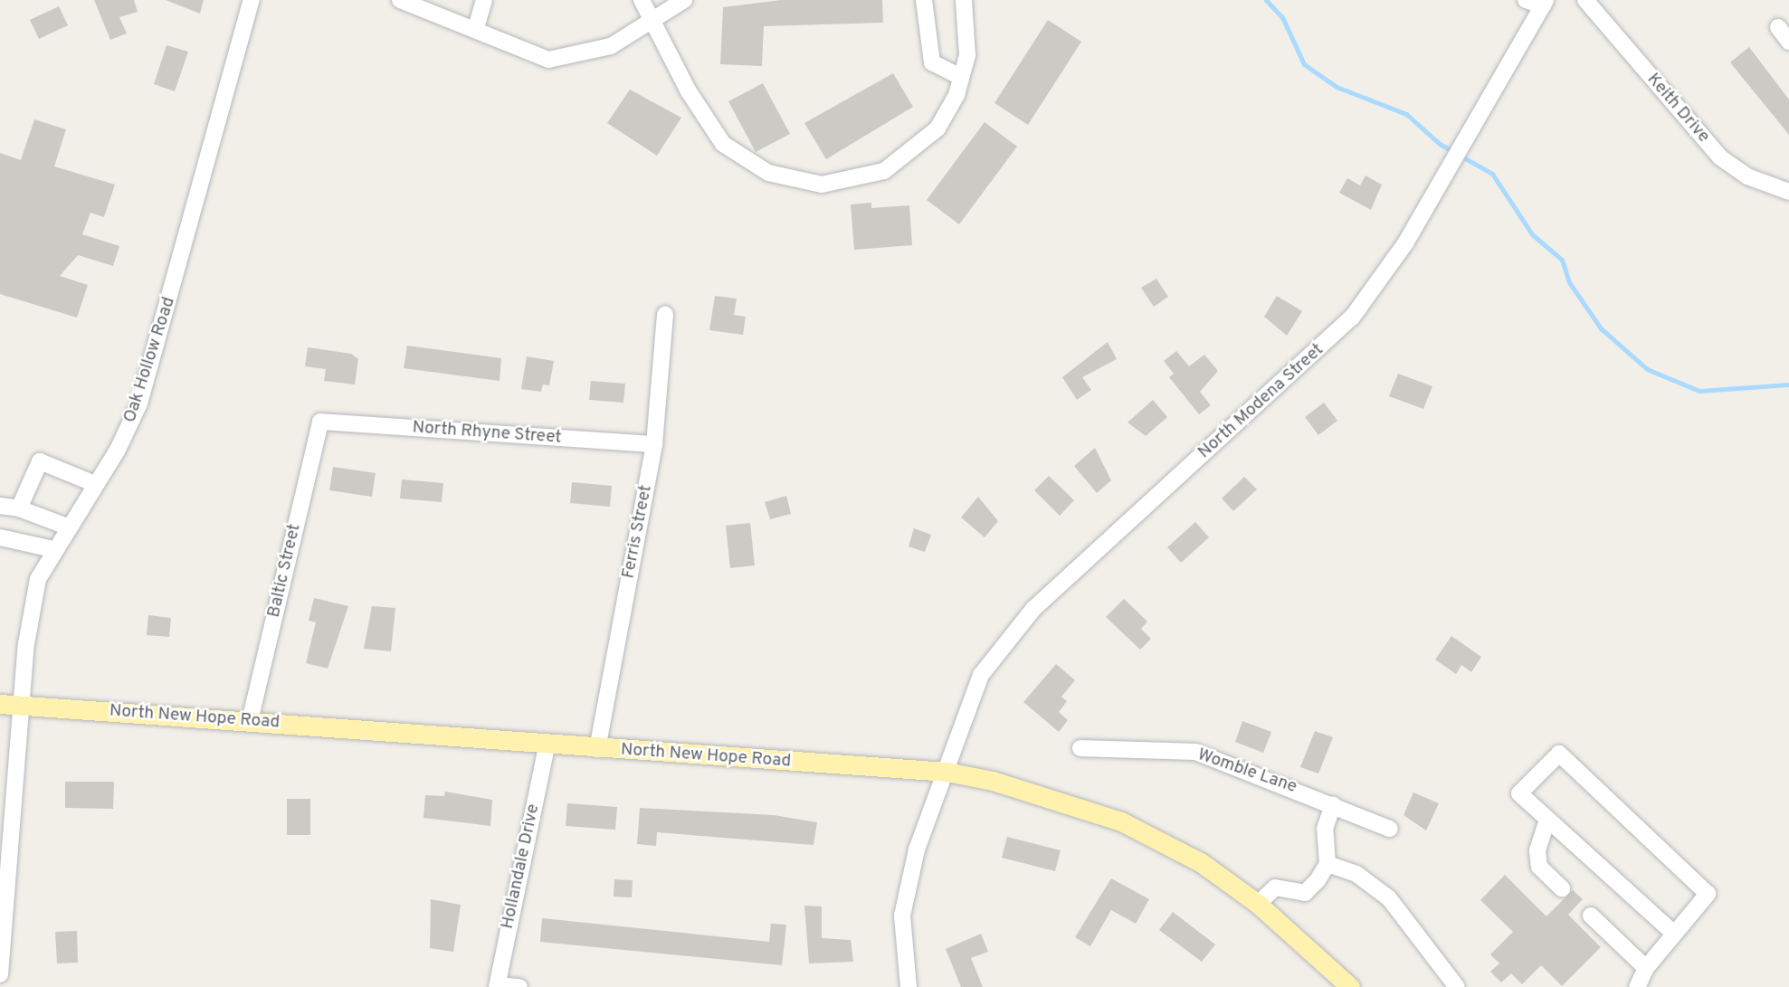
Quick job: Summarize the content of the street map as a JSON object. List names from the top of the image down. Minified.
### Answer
{"streets":{"main road":["North New Hope Road"],"street":["Keith Drive","Oak Hollow Road","North Modena Street","North Rhyne Street","Ferris Street","Baltic Street","Womble Lane","Hollandale Drive"]},"crossings":[["Oak Hollow Road","North New Hope Road"],["North Modena Street","North New Hope Road"],["North Rhyne Street","Ferris Street"],["North Rhyne Street","Baltic Street"],["Ferris Street","North New Hope Road"],["Baltic Street","North New Hope Road"],["North New Hope Road","Hollandale Drive"]]}
